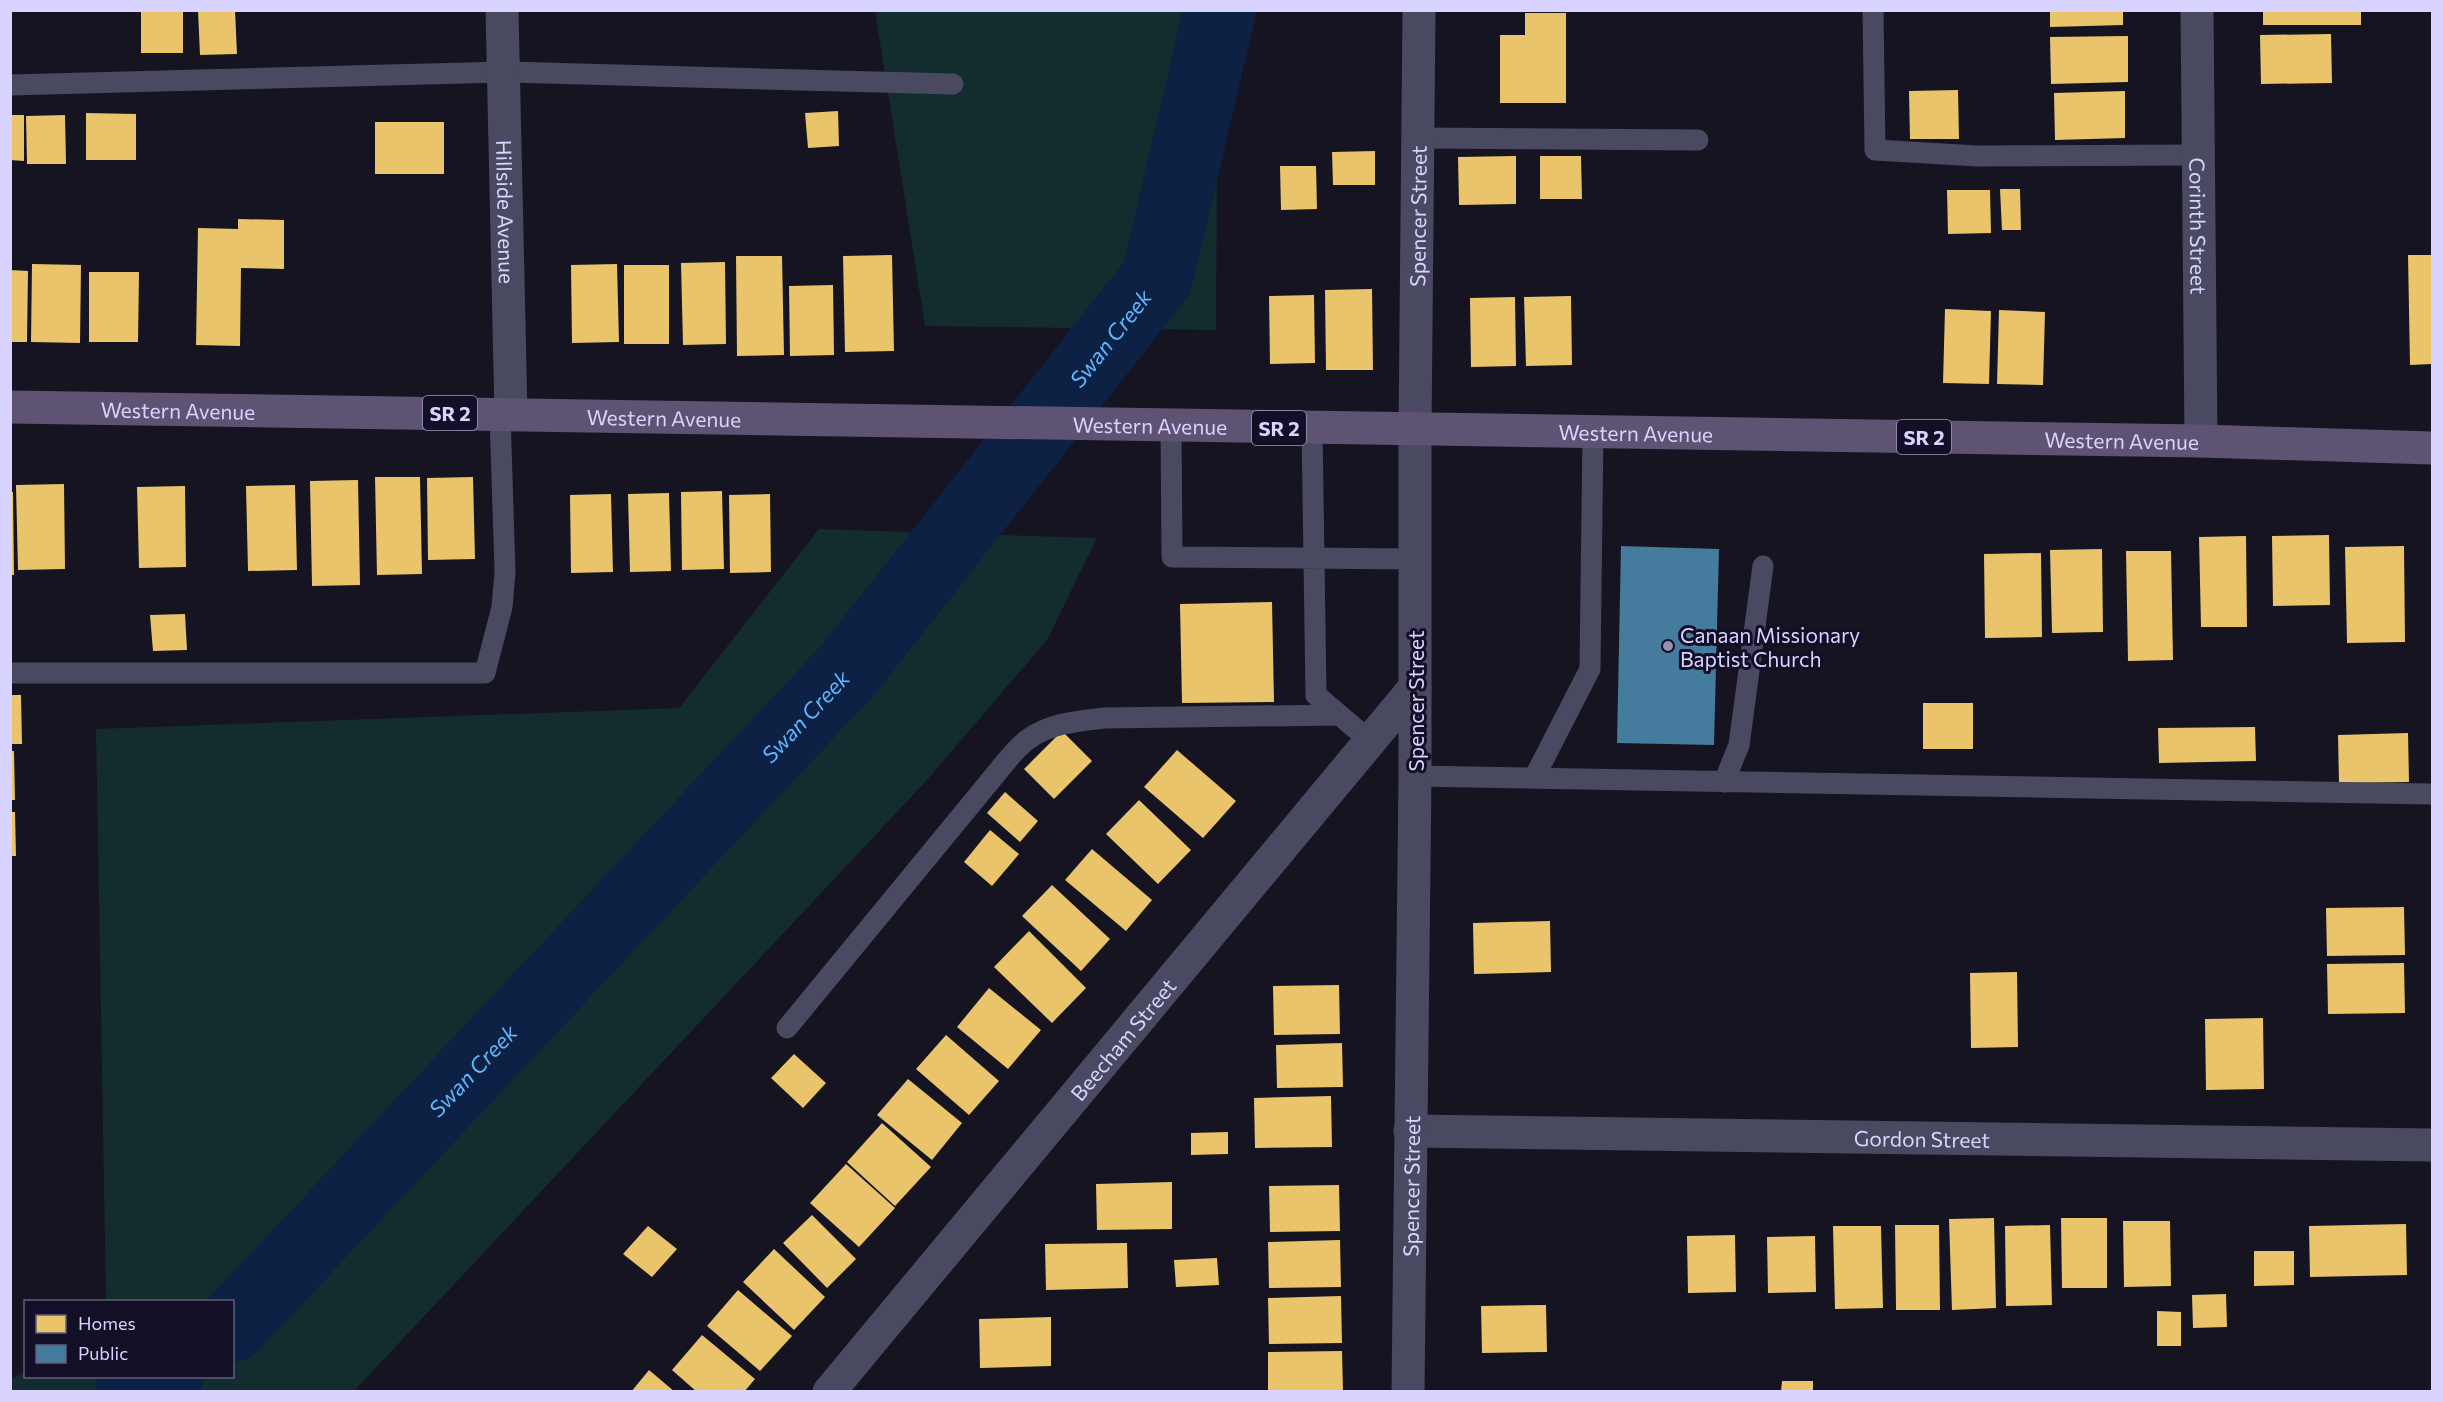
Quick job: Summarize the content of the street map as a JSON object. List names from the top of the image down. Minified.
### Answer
{"streets":{"main road":["Western Avenue","SR 2"],"street":["Hillside Avenue","Spencer Street","Corinth Street","Beecham Street","Gordon Street"]},"crossings":[["Hillside Avenue","Western Avenue"],["Spencer Street","Western Avenue"],["Spencer Street","Beecham Street"],["Spencer Street","Gordon Street"],["Corinth Street","Western Avenue"]],"water":["Swan Creek"],"places":["Canaan Missionary Baptist Church"],"legend":["Homes","Public"]}
